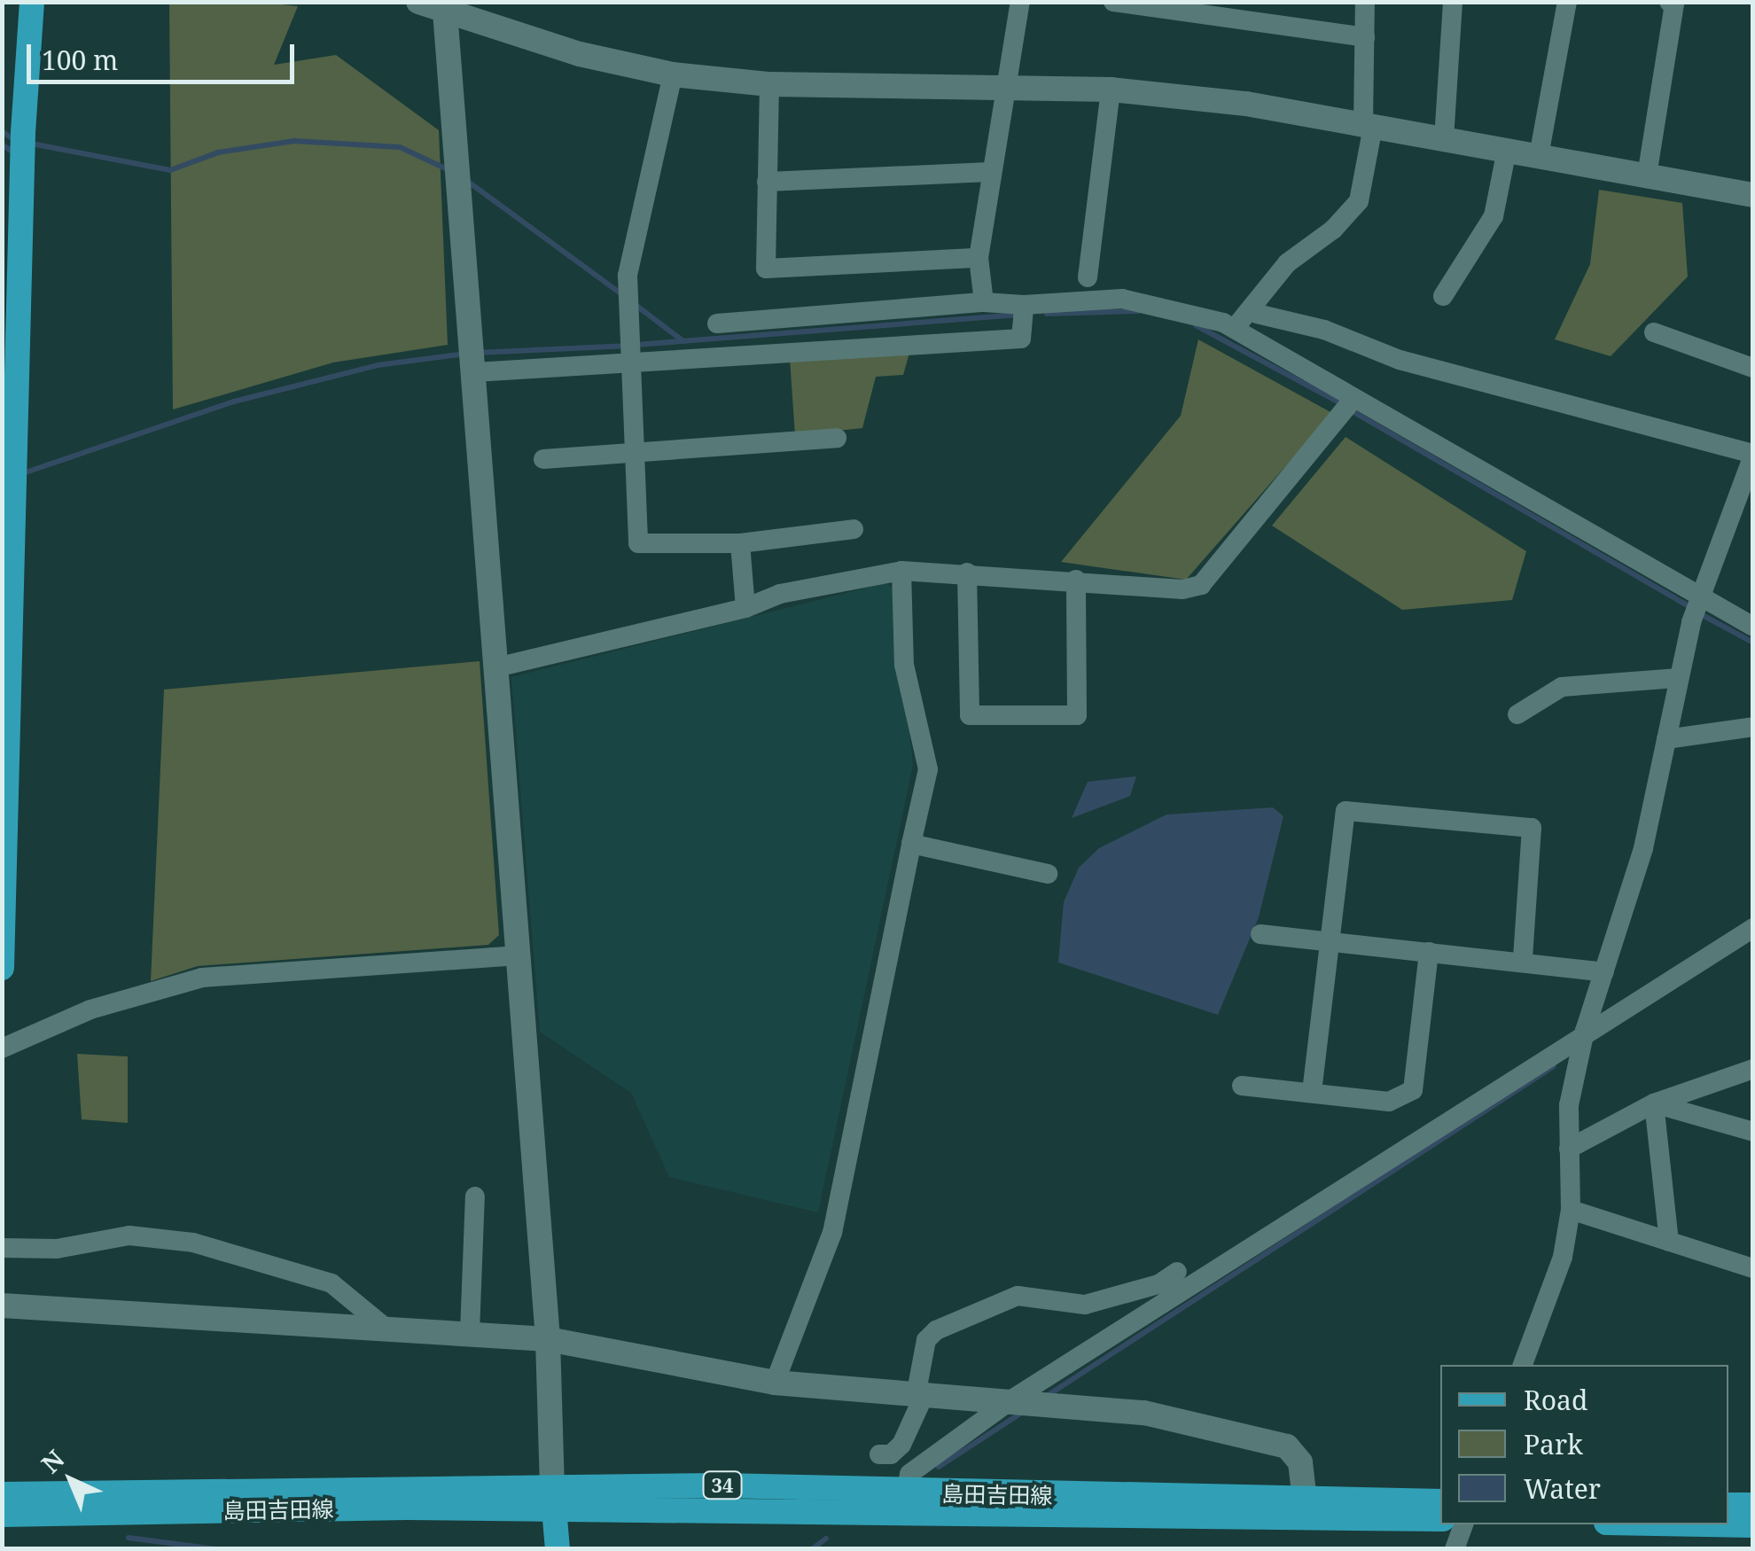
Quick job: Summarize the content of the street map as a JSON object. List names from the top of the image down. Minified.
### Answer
{"streets":{"main road":["34","島田吉田線"]},"legend":["Road","Park","Water"],"scale_bar":"100 m","north":"top left"}
